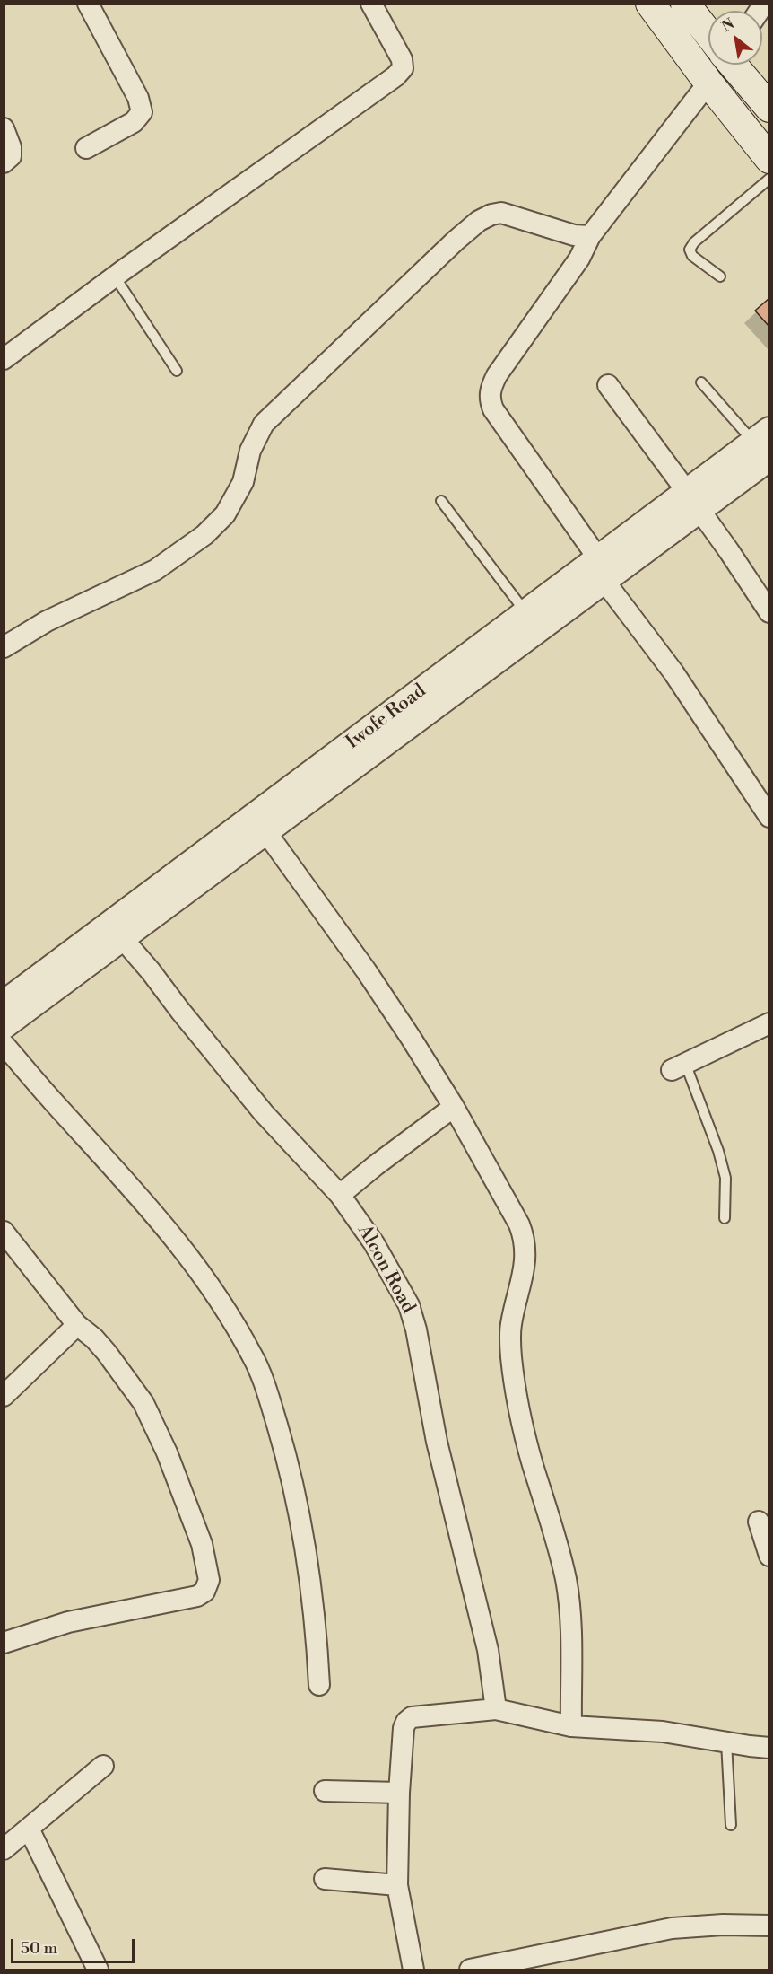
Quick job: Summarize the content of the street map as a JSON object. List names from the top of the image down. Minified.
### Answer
{"streets":{"street":["Iwofe Road","Alcon Road"]},"crossings":[["Iwofe Road","Alcon Road"]],"scale_bar":"50 m","north":"top left"}
